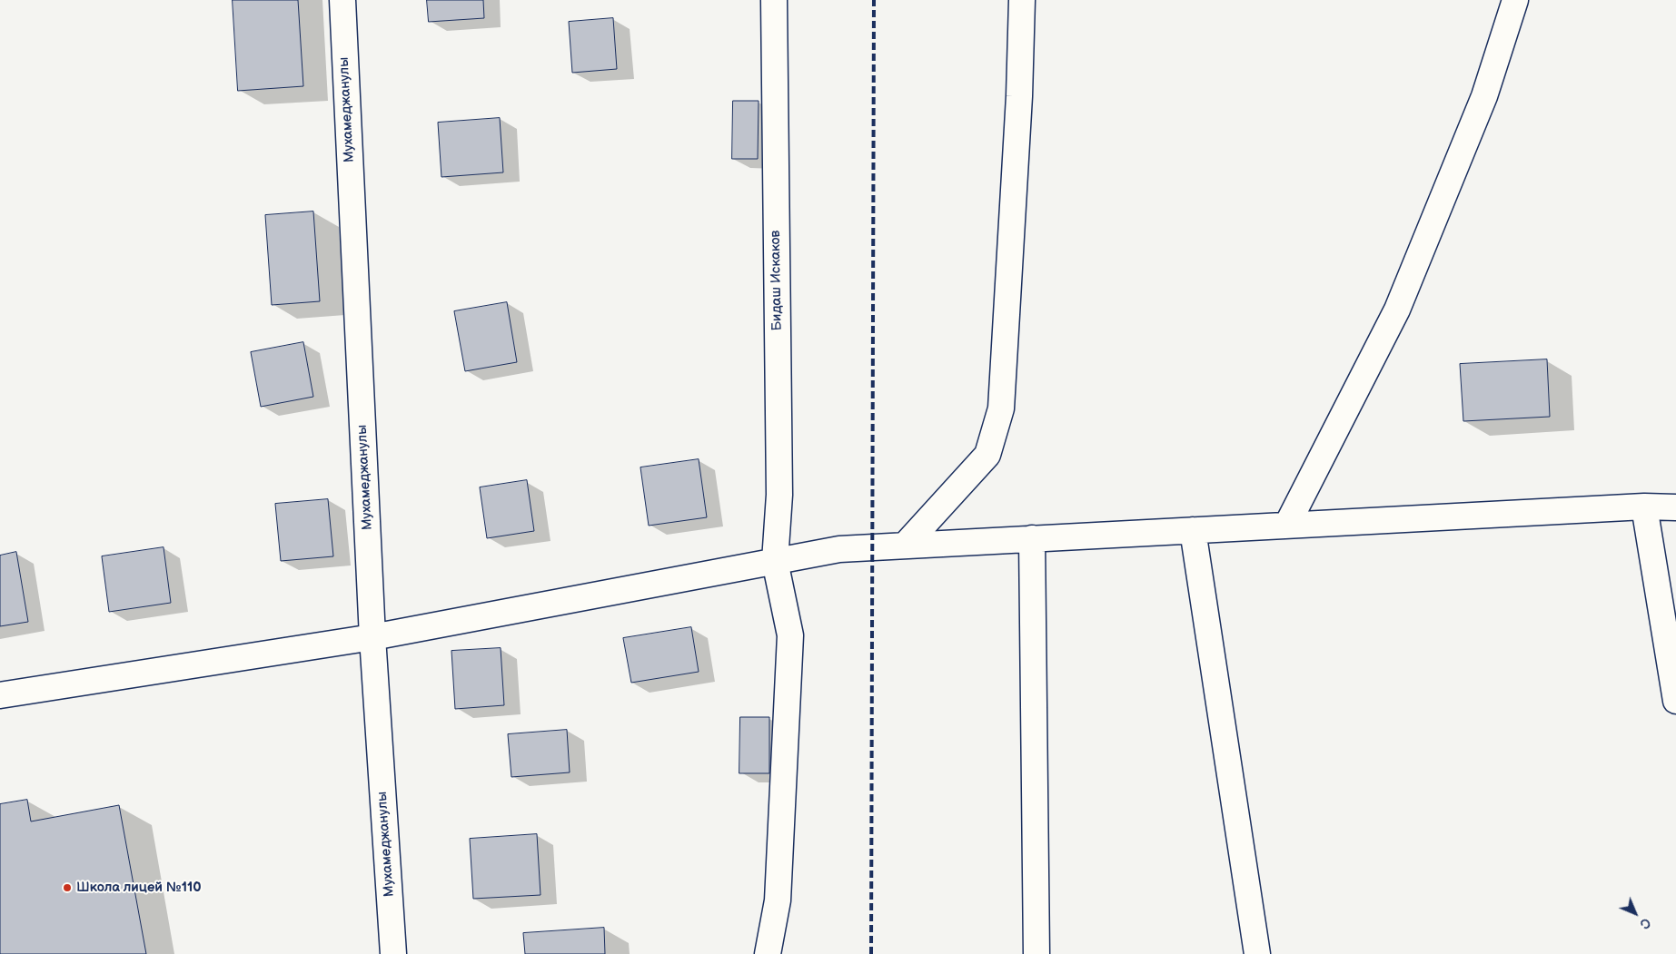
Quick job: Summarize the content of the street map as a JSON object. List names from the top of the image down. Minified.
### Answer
{"streets":{"street":["Мухамеджанулы","Бидаш Искаков"]},"places":["Школа лицей №110"],"north":"bottom right"}
